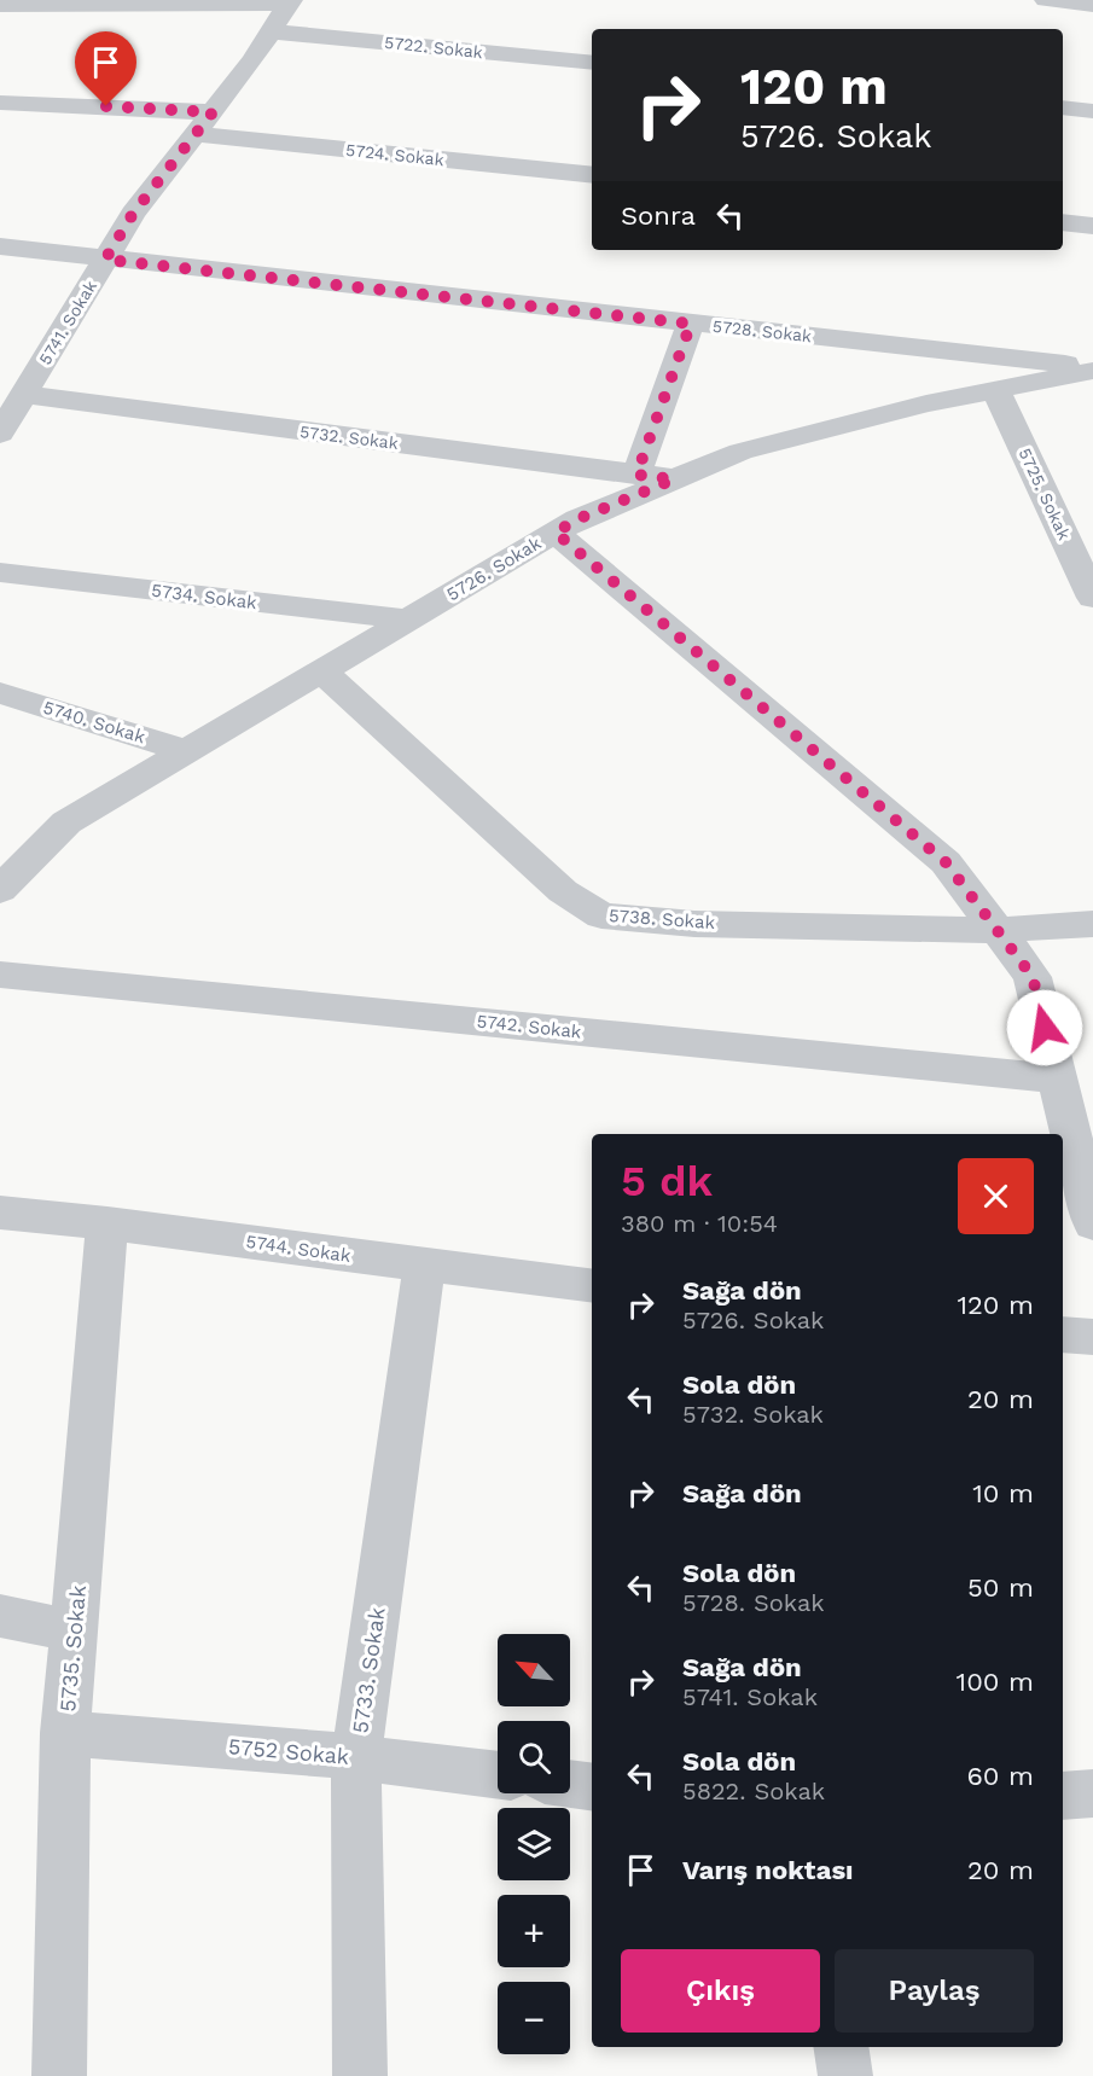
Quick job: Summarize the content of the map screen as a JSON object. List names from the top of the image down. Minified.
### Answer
{"streets":{"street":["5722. Sokak","5724. Sokak","5741. Sokak","5728. Sokak","5732. Sokak","5725. Sokak","5726. Sokak","5734. Sokak","5740. Sokak","5738. Sokak","5742. Sokak","5744. Sokak","5735. Sokak","5733. Sokak","5752 Sokak"]},"crossings":[["5722. Sokak","5741. Sokak"],["5724. Sokak","5741. Sokak"],["5741. Sokak","5728. Sokak"],["5741. Sokak","5732. Sokak"],["5728. Sokak","5726. Sokak"],["5732. Sokak","5726. Sokak"],["5725. Sokak","5726. Sokak"],["5726. Sokak","5734. Sokak"],["5726. Sokak","5740. Sokak"],["5726. Sokak","5738. Sokak"],["5744. Sokak","5735. Sokak"],["5744. Sokak","5733. Sokak"],["5735. Sokak","5752 Sokak"],["5733. Sokak","5752 Sokak"]],"north":"top left","page":{"turn":["120 m","5726. Sokak"],"then":"Sonra","heading":["5 dk","380 m · 10:54"],"list":[{"name":"Sağa dön","note":"5726. Sokak","value":"120 m"},{"name":"Sola dön","note":"5732. Sokak","value":"20 m"},{"name":"Sağa dön","value":"10 m"},{"name":"Sola dön","note":"5728. Sokak","value":"50 m"},{"name":"Sağa dön","note":"5741. Sokak","value":"100 m"},{"name":"Sola dön","note":"5822. Sokak","value":"60 m"},{"name":"Varış noktası","value":"20 m"}],"map_buttons":["+","−"],"buttons":["Çıkış","Paylaş"]}}
